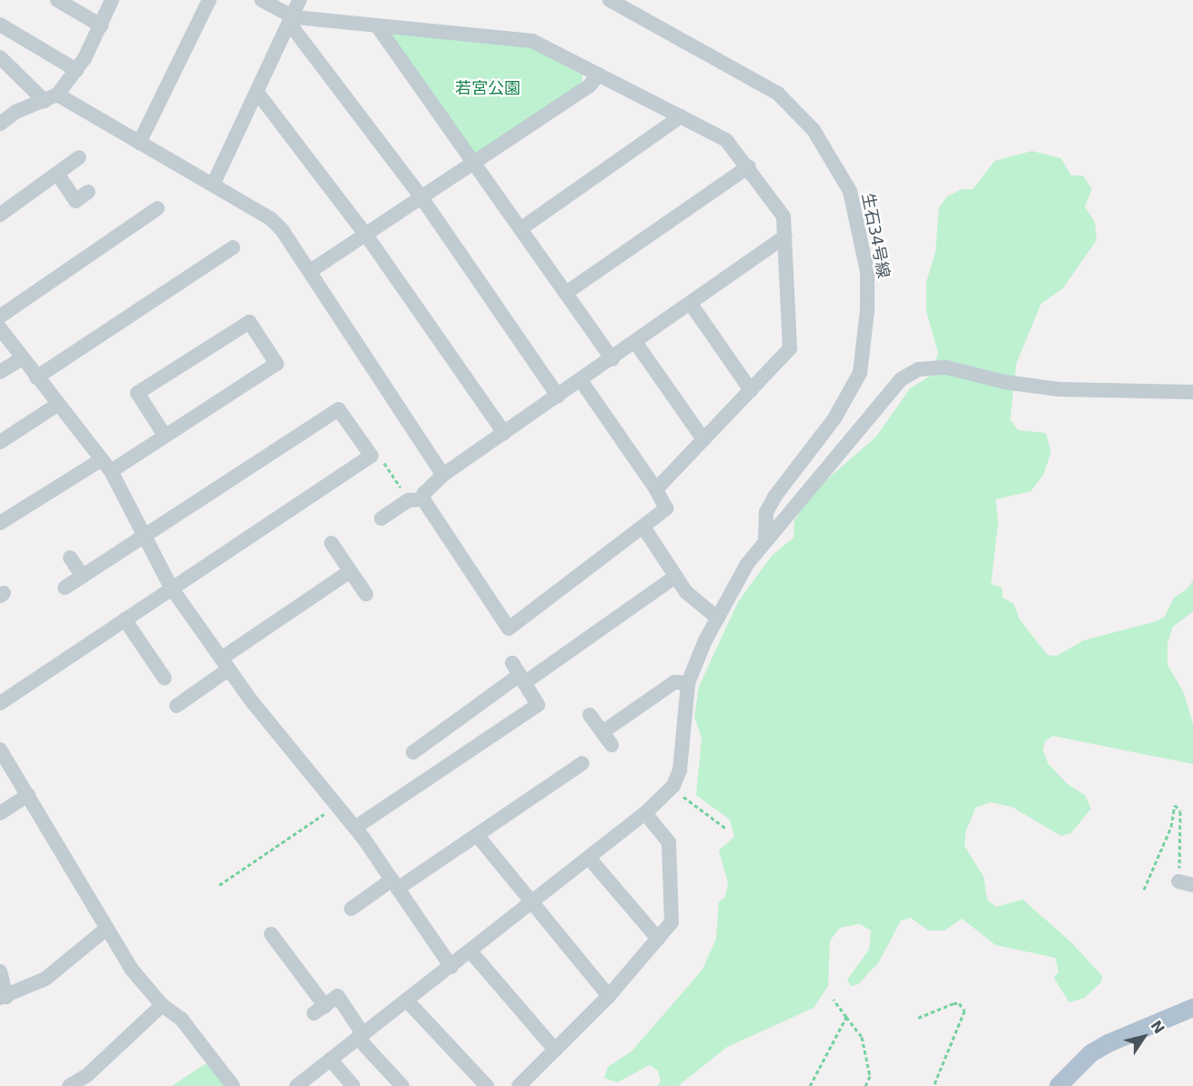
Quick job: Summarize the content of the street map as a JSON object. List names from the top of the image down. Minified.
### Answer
{"streets":{"street":["生石34号線"]},"parks":["若宮公園"],"north":"top right"}
